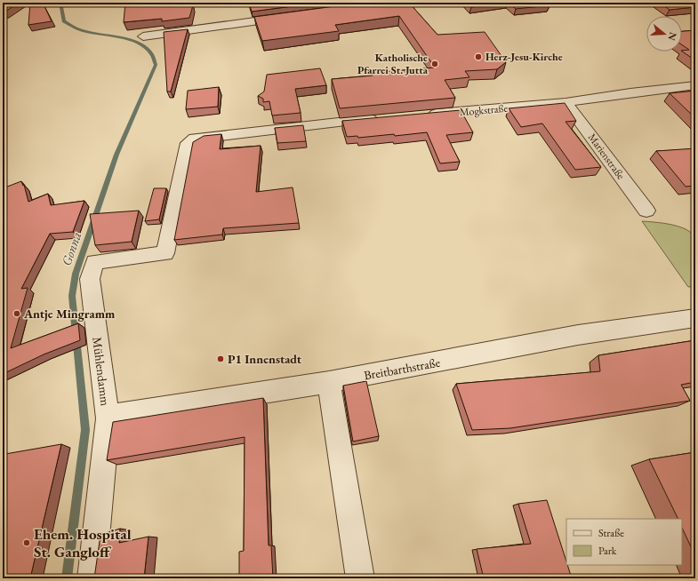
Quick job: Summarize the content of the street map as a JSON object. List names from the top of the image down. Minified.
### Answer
{"streets":{"street":["Mogkstraße","Marienstraße","Breitbarthstraße","Mühlendamm"]},"crossings":[["Mogkstraße","Marienstraße"],["Breitbarthstraße","Mühlendamm"]],"water":["Gonna"],"places":["Herz-Jesu-Kirche","Katholische Pfarrei St. Jutta","Antje Mingramm","P1 Innenstadt","Ehem. Hospital St. Gangloff"],"legend":["Straße","Park"],"north":"right"}
